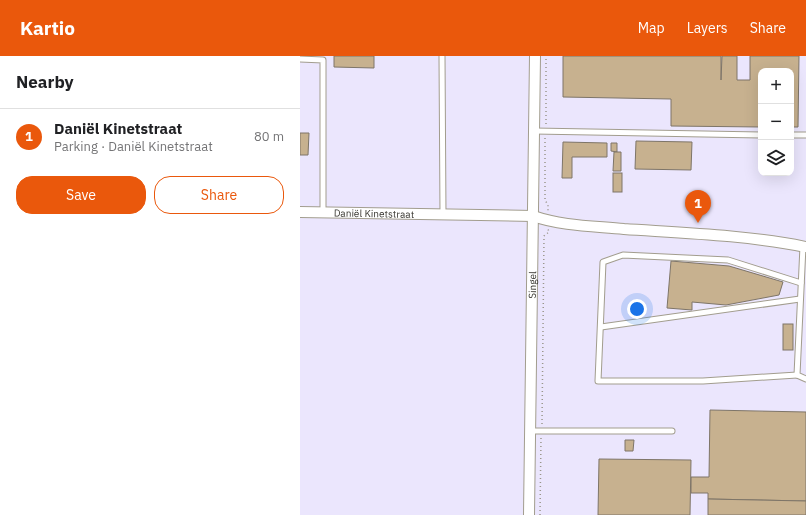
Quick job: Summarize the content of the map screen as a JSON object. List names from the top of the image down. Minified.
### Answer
{"streets":{"street":["Daniël Kinetstraat","Singel"]},"crossings":[["Daniël Kinetstraat","Singel"]],"page":{"header":"Kartio","nav":["Map","Layers","Share"],"heading":"Nearby","map_buttons":["+","−"],"list":[{"mark":"1","name":"Daniël Kinetstraat","note":"Parking · Daniël Kinetstraat","value":"80 m"}],"buttons":["Save","Share"],"pins":"1"}}
